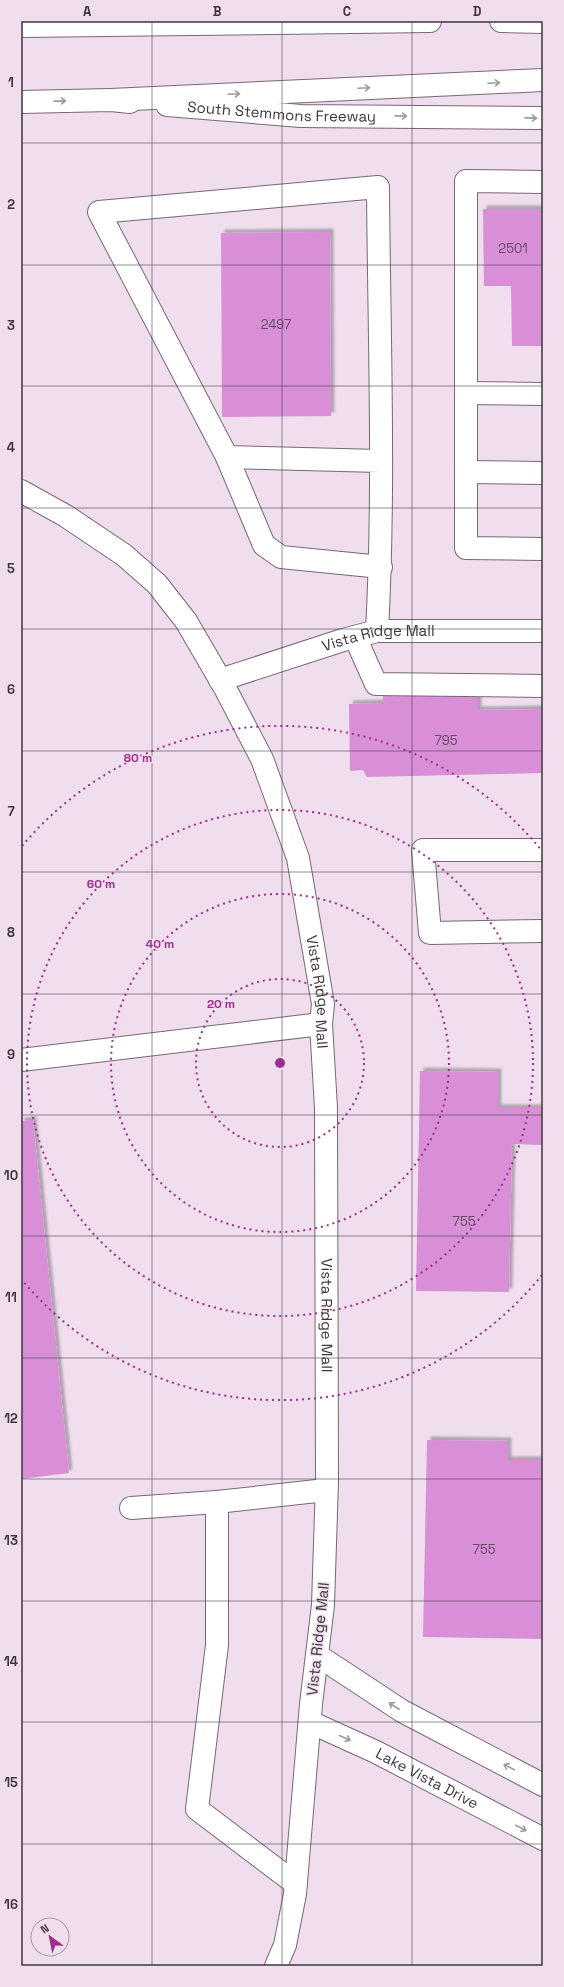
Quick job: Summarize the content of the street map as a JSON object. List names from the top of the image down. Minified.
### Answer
{"streets":{"main road":["South Stemmons Freeway","Vista Ridge Mall","Lake Vista Drive"]},"crossings":[["Vista Ridge Mall","Lake Vista Drive"]],"house_numbers":["2501","2497","795","755","755"],"north":"top left","grid":{"columns":["A","B","C","D"],"rows":["1","2","3","4","5","6","7","8","9","10","11","12","13","14","15","16"]},"rings":["80 m","60 m","40 m","20 m"]}
